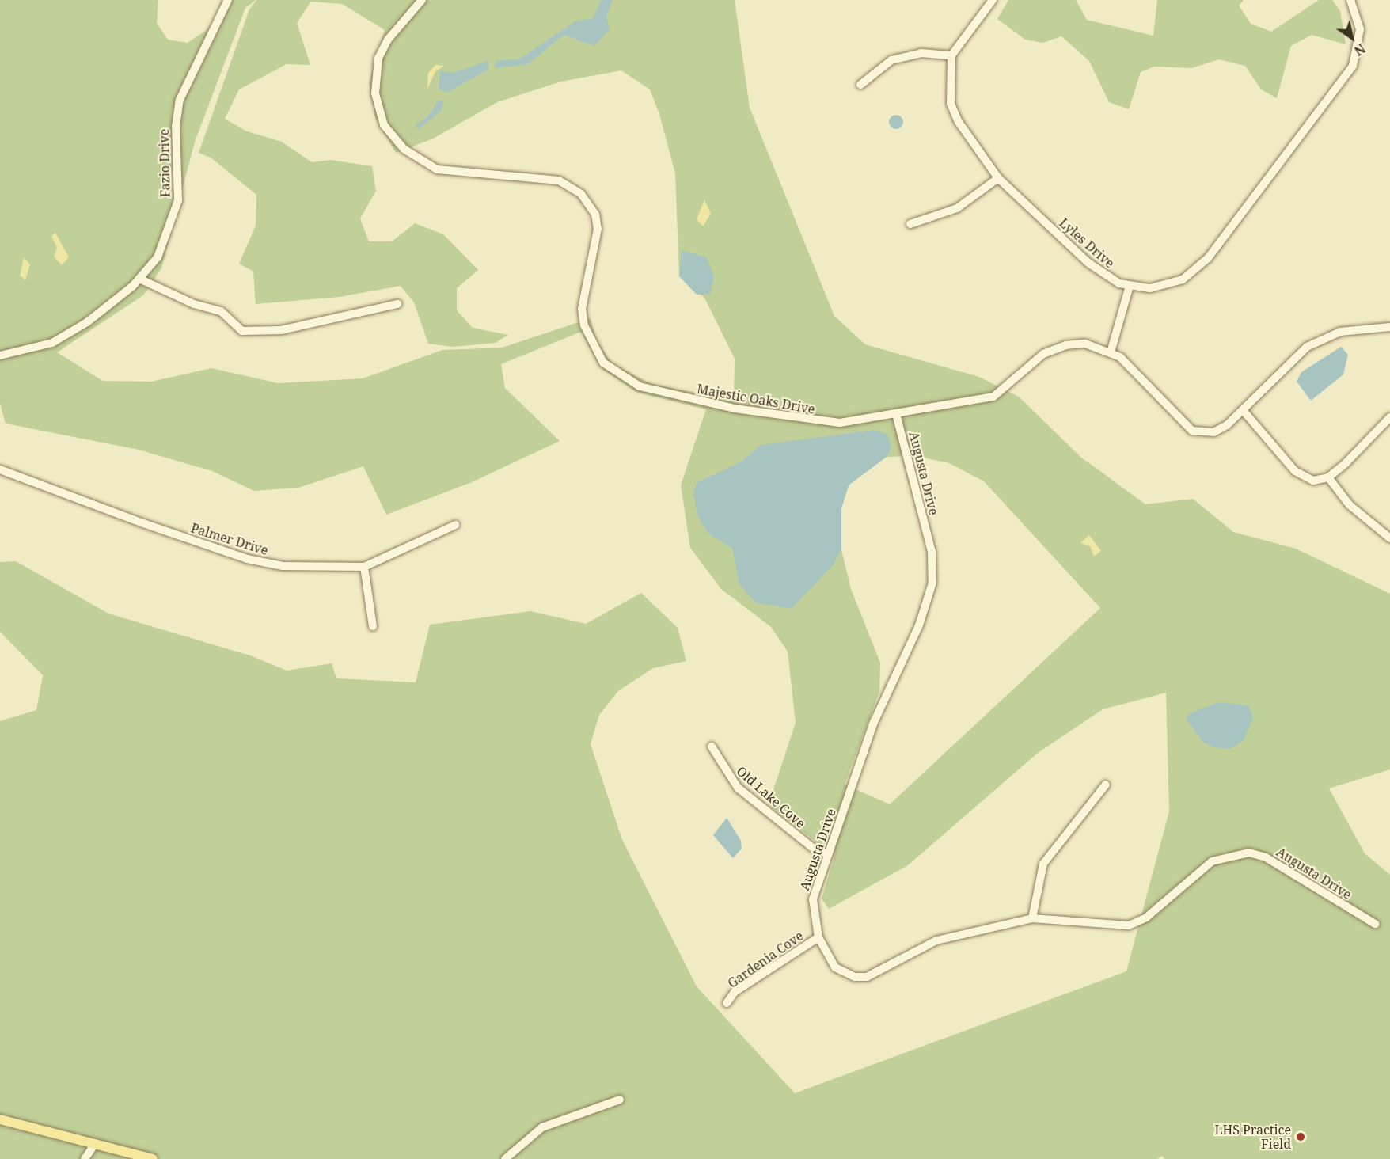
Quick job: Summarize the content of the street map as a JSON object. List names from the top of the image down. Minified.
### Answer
{"streets":{"street":["Fazio Drive","Lyles Drive","Majestic Oaks Drive","Augusta Drive","Palmer Drive","Old Lake Cove","Gardenia Cove"]},"crossings":[["Majestic Oaks Drive","Augusta Drive"],["Augusta Drive","Old Lake Cove"],["Augusta Drive","Gardenia Cove"]],"places":["LHS Practice Field"],"north":"bottom right"}
